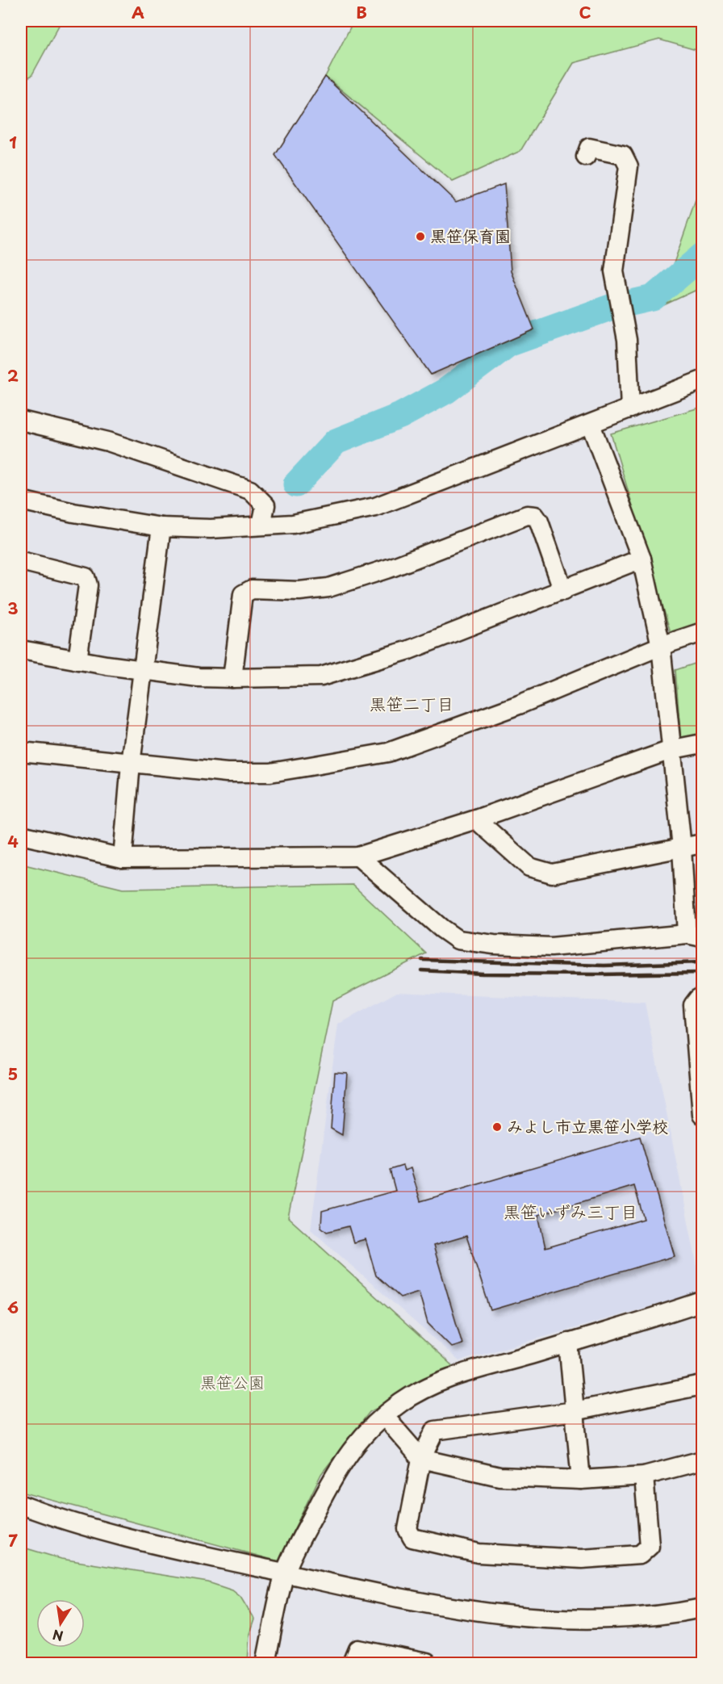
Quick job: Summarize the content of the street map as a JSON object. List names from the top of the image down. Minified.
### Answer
{"districts":["黒笹二丁目","黒笹いずみ三丁目"],"parks":["黒笹公園"],"places":["黒笹保育園","みよし市立黒笹小学校"],"north":"bottom","grid":{"columns":["A","B","C"],"rows":["1","2","3","4","5","6","7"]}}
